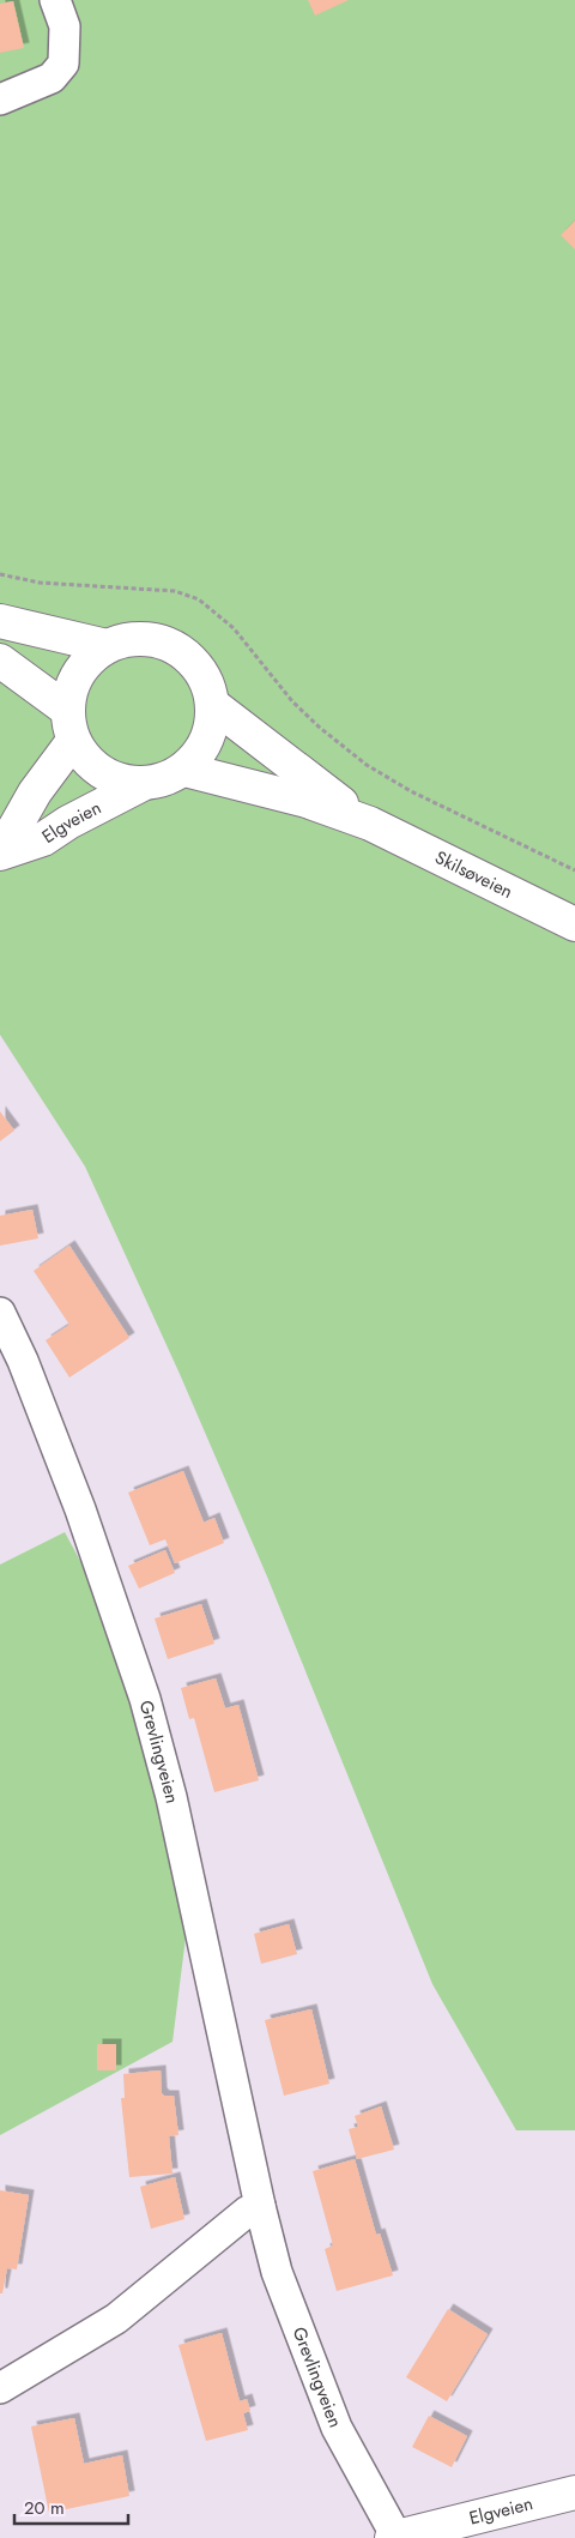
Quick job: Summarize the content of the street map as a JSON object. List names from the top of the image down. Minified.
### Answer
{"streets":{"main road":["Elgveien","Skilsøveien"],"street":["Grevlingveien"]},"crossings":[["Elgveien","Skilsøveien"],["Elgveien","Grevlingveien"]],"scale_bar":"20 m"}
